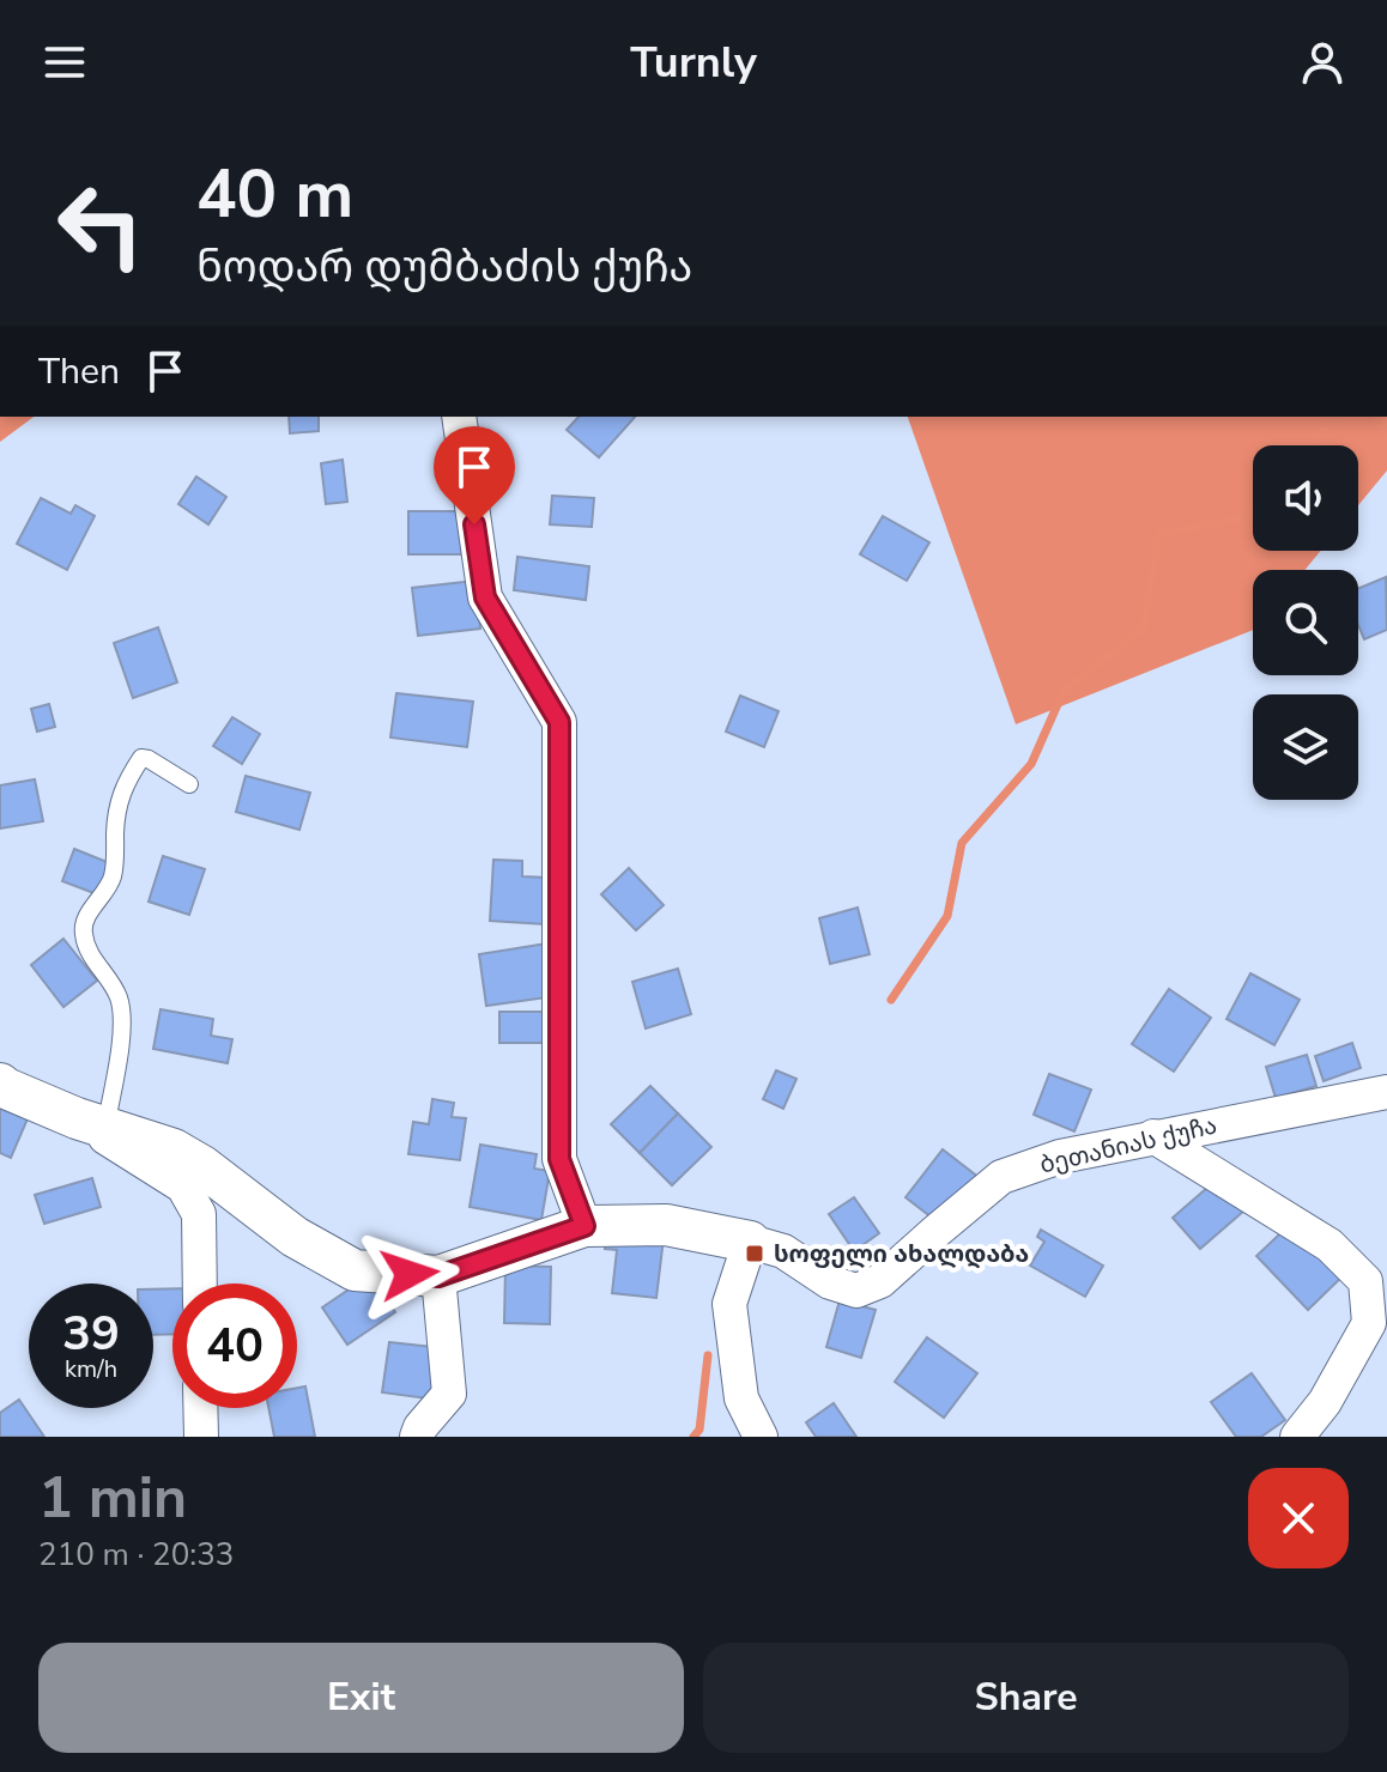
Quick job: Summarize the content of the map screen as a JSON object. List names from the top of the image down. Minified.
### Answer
{"streets":{"street":["ბეთანიას ქუჩა"]},"places":{"transit":["სოფელი ახალდაბა"]},"page":{"header":"Turnly","turn":["40 m","ნოდარ დუმბაძის ქუჩა"],"then":"Then","speed":"39 km/h","limit":"40","heading":["1 min","210 m · 20:33"],"buttons":["Exit","Share"]}}
